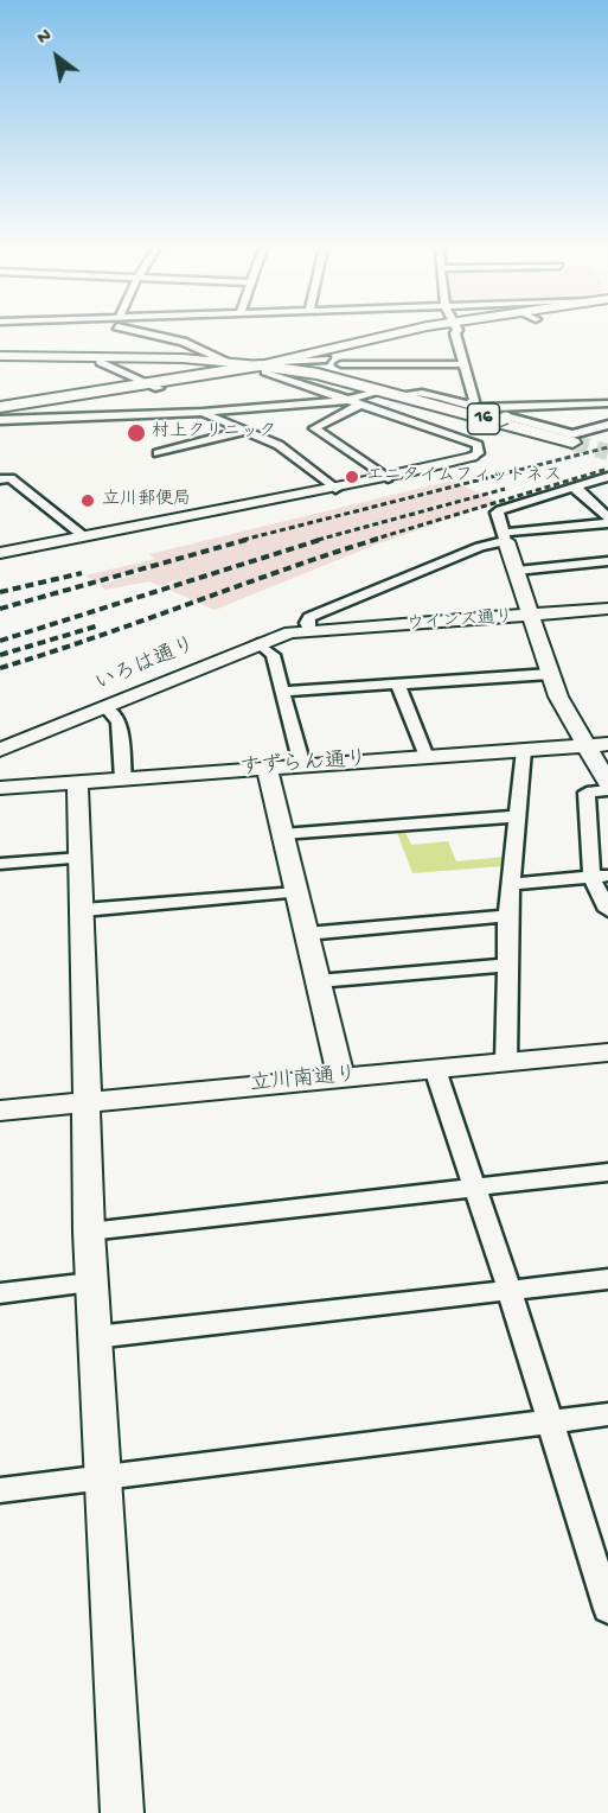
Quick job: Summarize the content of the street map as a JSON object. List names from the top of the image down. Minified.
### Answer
{"streets":{"main road":["16"],"street":["ウインズ通り","いろは通り","すずらん通り","立川南通り"]},"crossings":[["ウインズ通り","いろは通り"]],"places":["村上クリニック","エニタイムフィットネス","立川郵便局"],"north":"top left"}
